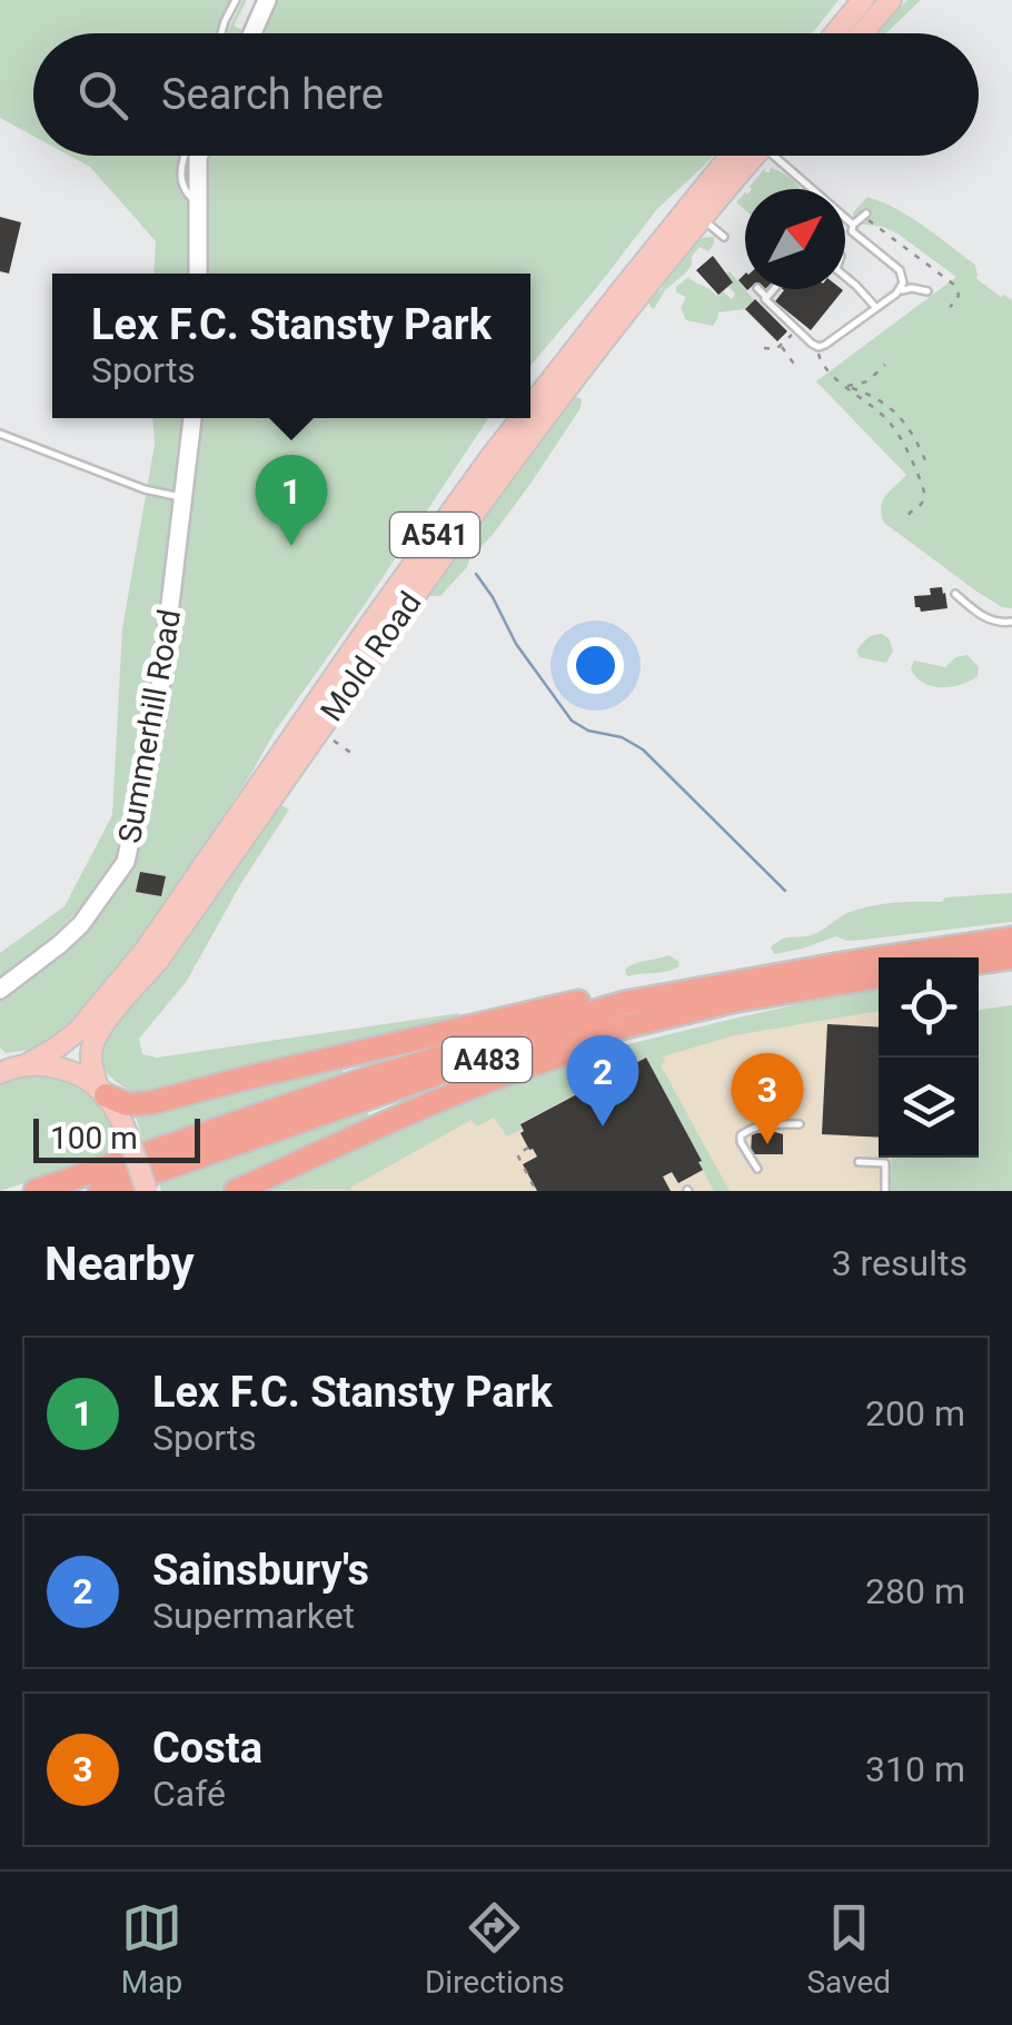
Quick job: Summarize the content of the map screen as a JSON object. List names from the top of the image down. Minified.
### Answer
{"streets":{"highway":["A483"],"main road":["A541","Mold Road"],"street":["Summerhill Road"]},"crossings":[["Mold Road","A483"]],"scale_bar":"100 m","north":"top right","page":{"search":"Search here","popup":["Lex F.C. Stansty Park","Sports"],"pins":["1","2","3"],"scale":"100 m","heading":["Nearby","3 results"],"list":[{"mark":"1","name":"Lex F.C. Stansty Park","note":"Sports","value":"200 m"},{"mark":"2","name":"Sainsbury's","note":"Supermarket","value":"280 m"},{"mark":"3","name":"Costa","note":"Café","value":"310 m"}],"nav":["Map","Directions","Saved"]}}
